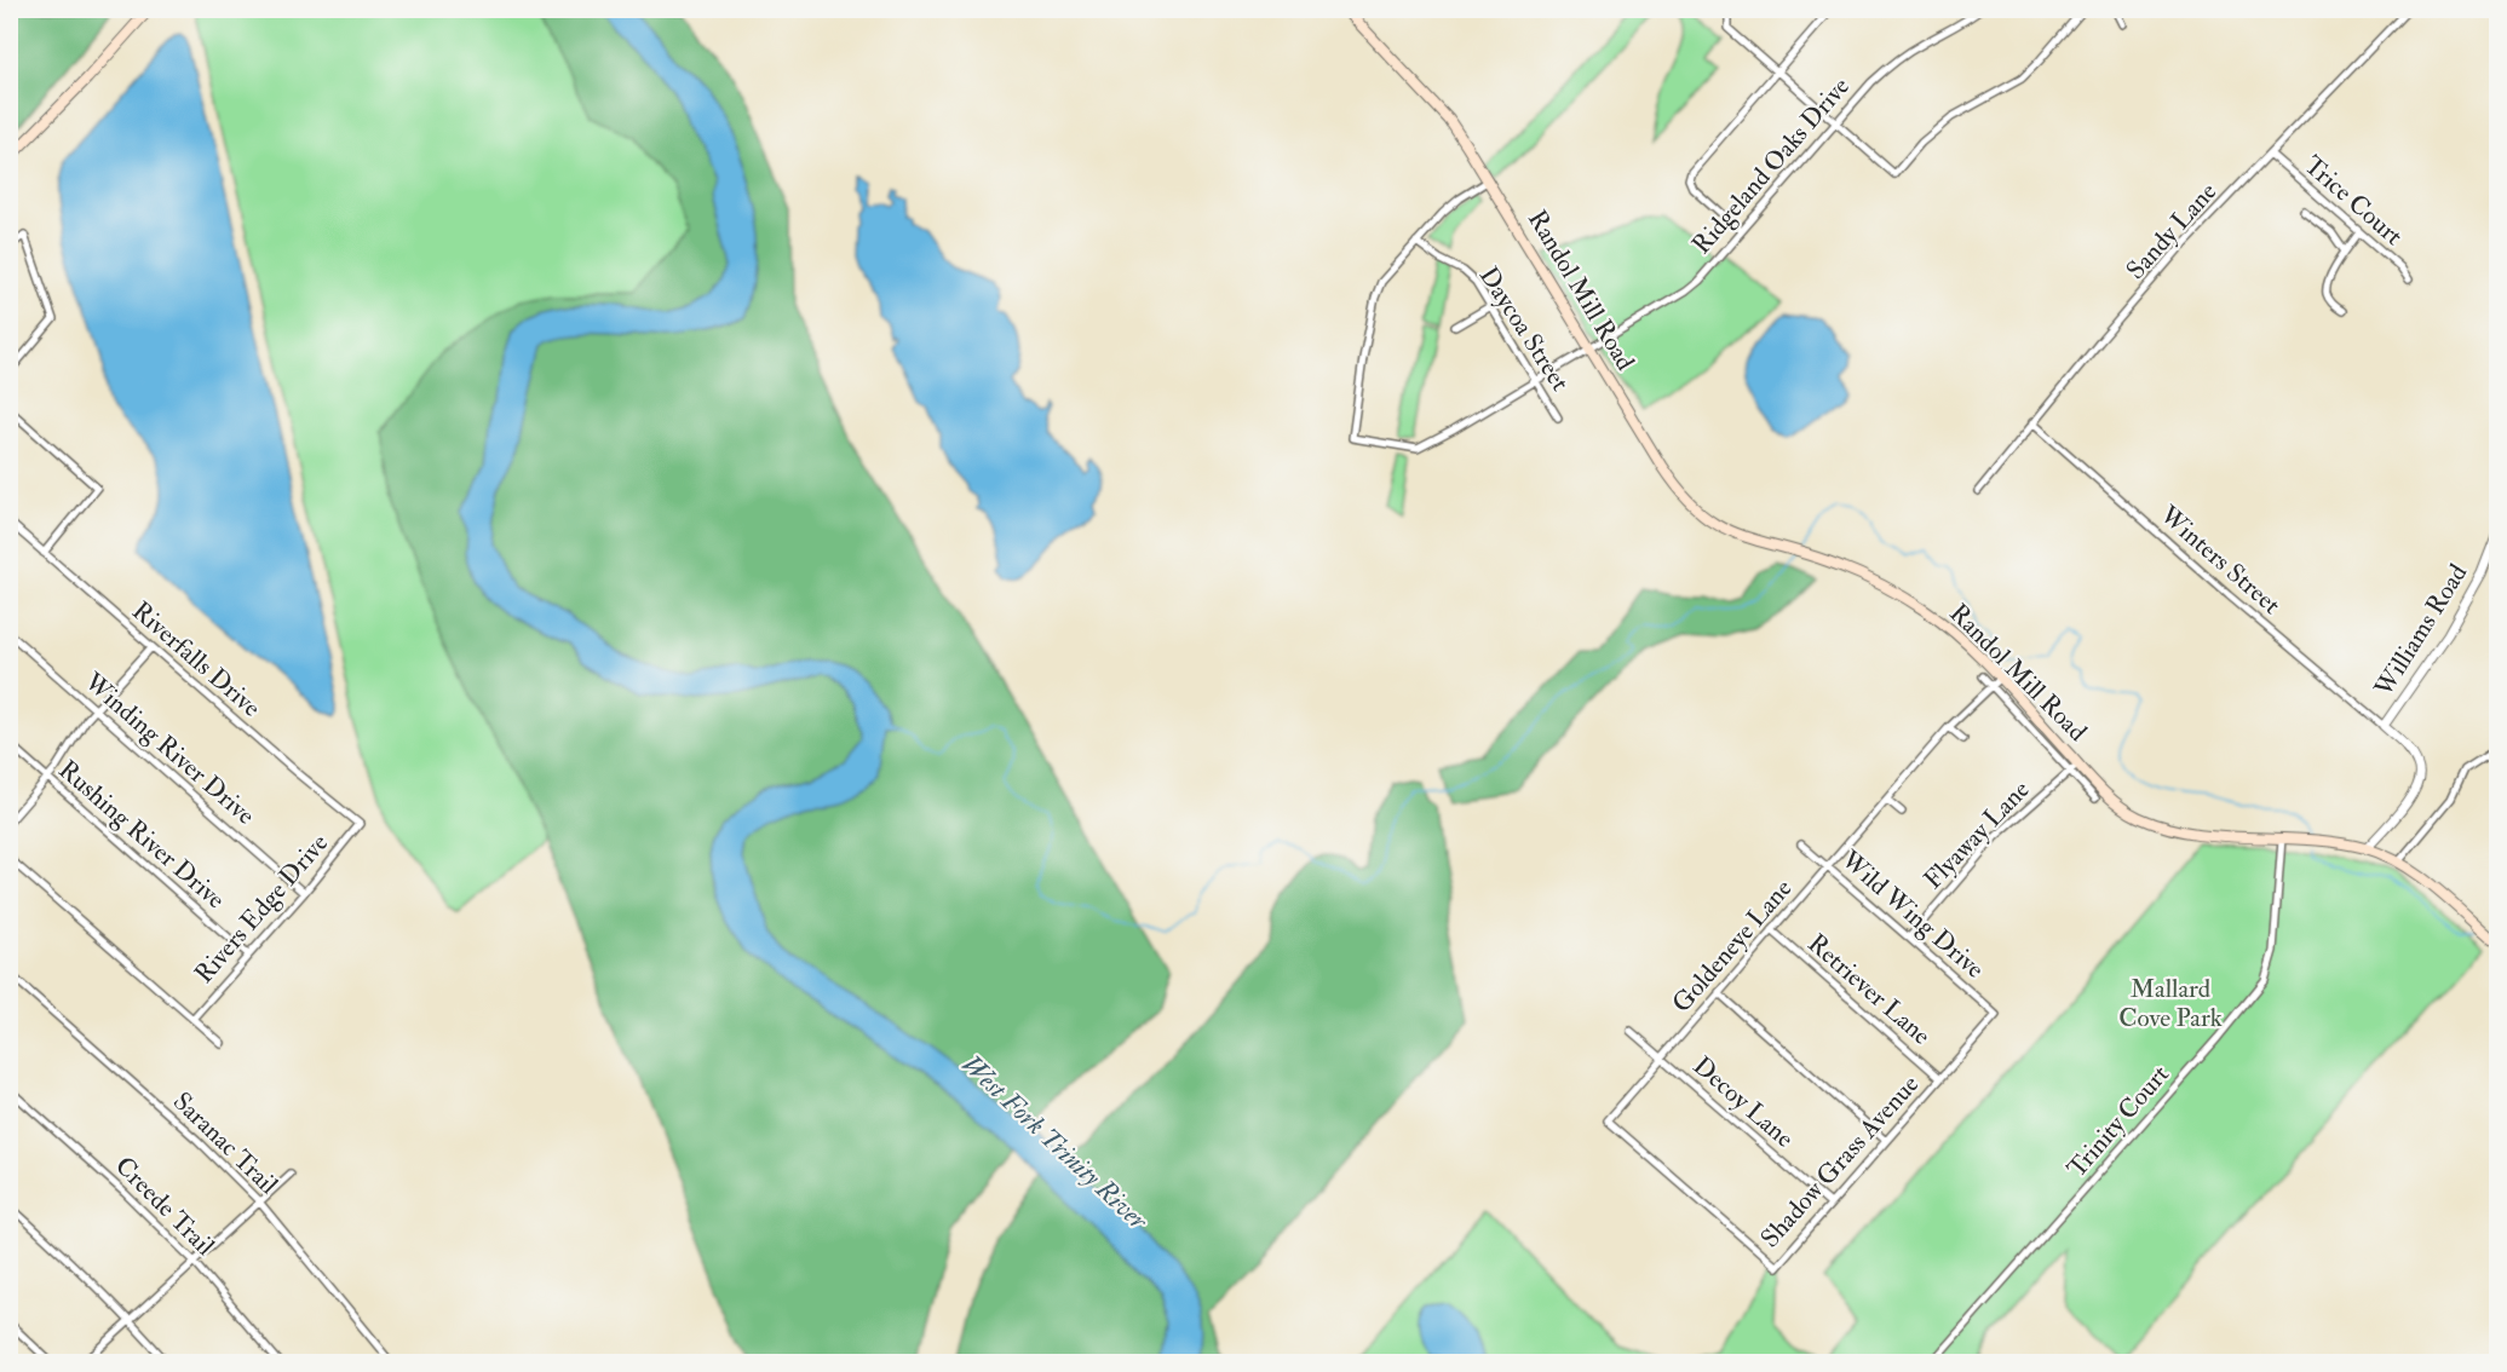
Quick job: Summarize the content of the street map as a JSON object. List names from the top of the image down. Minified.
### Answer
{"streets":{"main road":["Randol Mill Road"],"street":["Ridgeland Oaks Drive","Trice Court","Sandy Lane","Daycoa Street","Winters Street","Williams Road","Riverfalls Drive","Winding River Drive","Rushing River Drive","Flyaway Lane","Rivers Edge Drive","Wild Wing Drive","Goldeneye Lane","Retriever Lane","Decoy Lane","Trinity Court","Saranac Trail","Shadow Grass Avenue","Creede Trail"]},"crossings":[["Ridgeland Oaks Drive","Randol Mill Road"],["Ridgeland Oaks Drive","Daycoa Street"],["Trice Court","Sandy Lane"],["Sandy Lane","Winters Street"],["Randol Mill Road","Williams Road"],["Randol Mill Road","Flyaway Lane"],["Randol Mill Road","Goldeneye Lane"],["Randol Mill Road","Trinity Court"],["Winters Street","Williams Road"],["Riverfalls Drive","Rivers Edge Drive"],["Winding River Drive","Rivers Edge Drive"],["Rushing River Drive","Rivers Edge Drive"],["Flyaway Lane","Wild Wing Drive"],["Wild Wing Drive","Goldeneye Lane"],["Wild Wing Drive","Shadow Grass Avenue"],["Goldeneye Lane","Retriever Lane"],["Goldeneye Lane","Decoy Lane"],["Goldeneye Lane","Shadow Grass Avenue"],["Retriever Lane","Shadow Grass Avenue"],["Decoy Lane","Shadow Grass Avenue"]],"water":["West Fork Trinity River"],"parks":["Mallard Cove Park"]}
